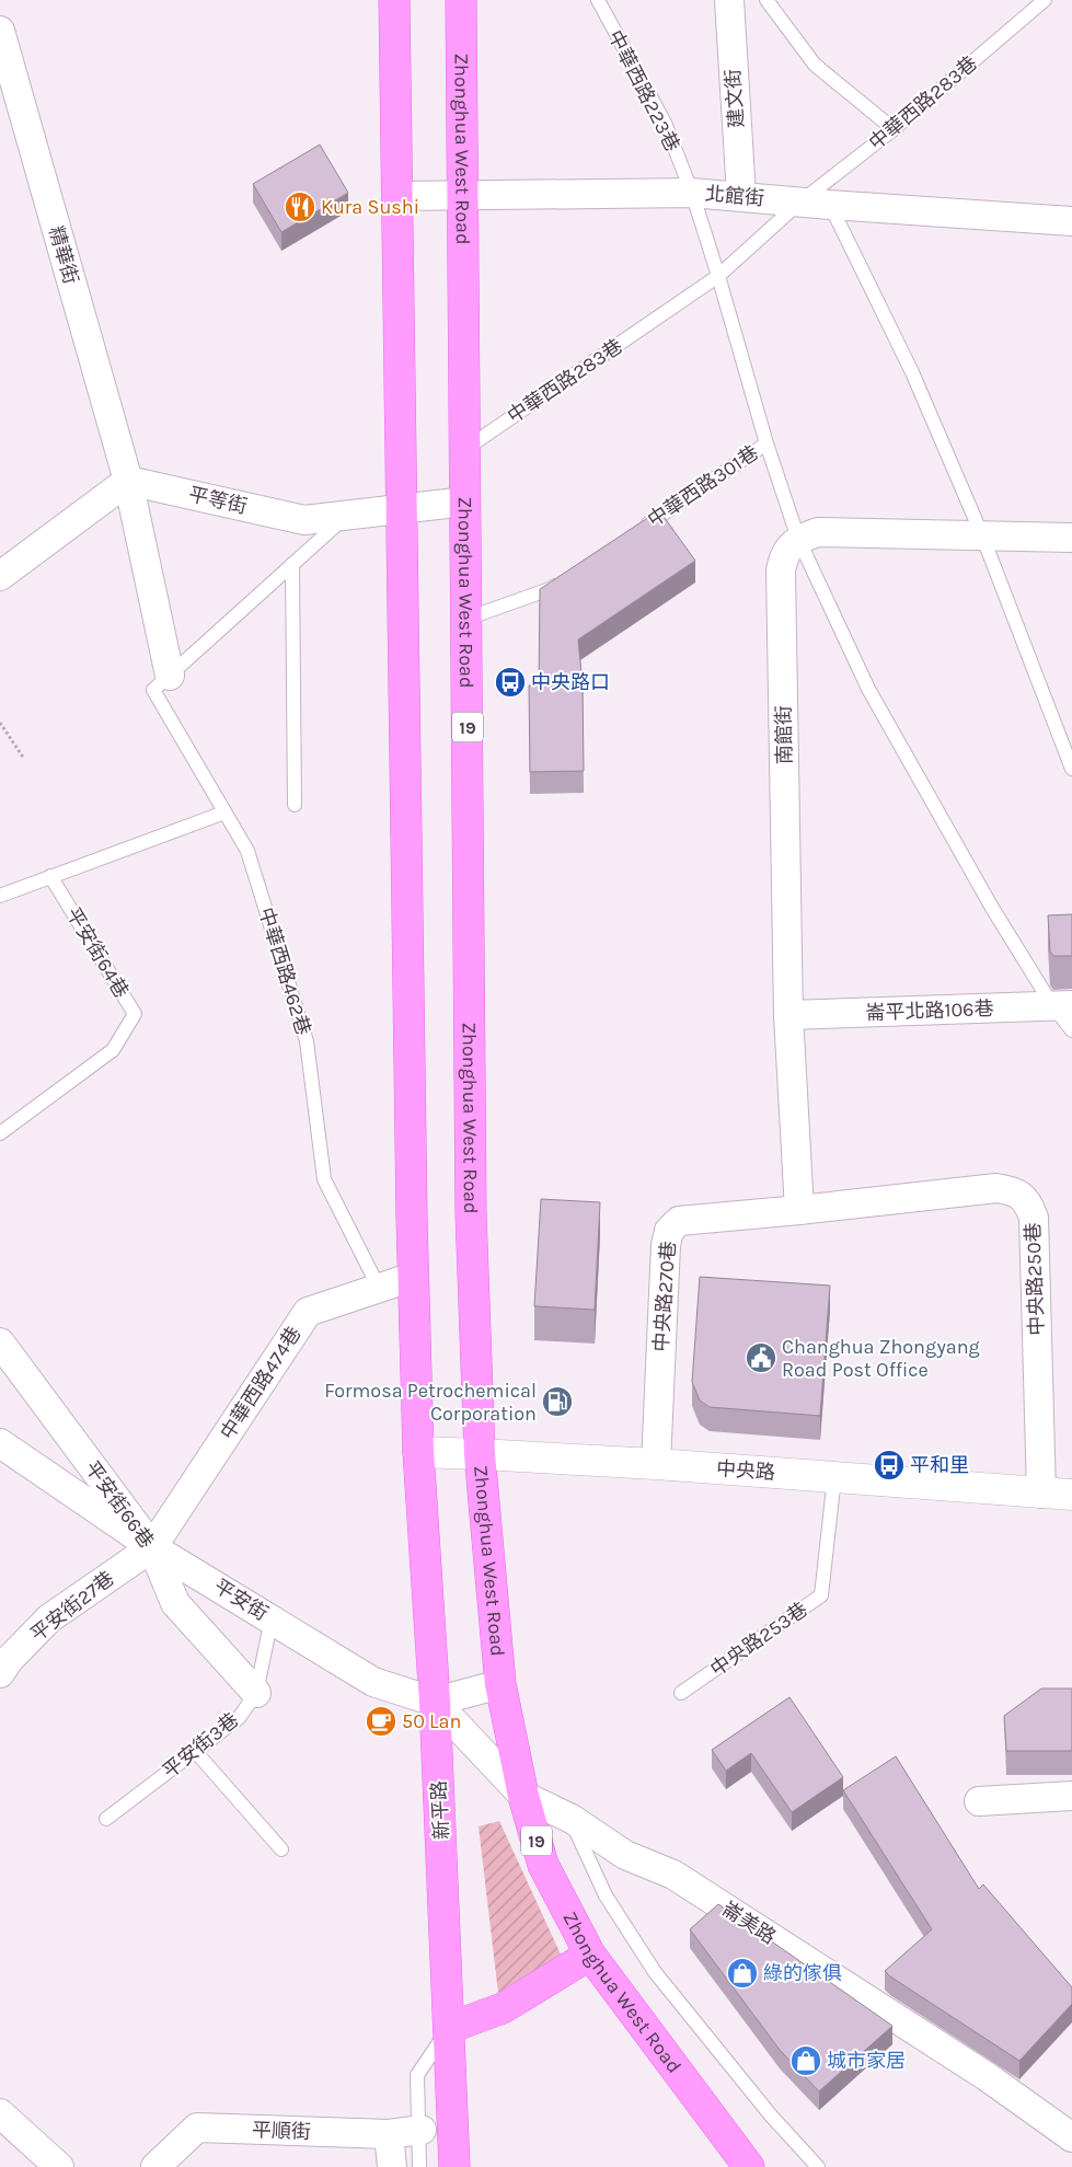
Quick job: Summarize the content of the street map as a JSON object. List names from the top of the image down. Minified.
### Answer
{"streets":{"main road":["Zhonghua West Road","19","新平路"],"street":["建文街","北館街","精華街","平等街","南館街","崙平北路106巷","中央路250巷","中央路270巷","中華西路474巷","中央路","平安街66巷","平安街","平安街27巷","崙美路","平順街"],"lane":["中華西路223巷","中華西路283巷","中華西路301巷","平安街64巷","中華西路462巷","中央路253巷","平安街3巷"]},"crossings":[["中華西路223巷","中華西路283巷"],["中華西路223巷","北館街"],["中華西路223巷","中華西路301巷"],["中華西路223巷","南館街"],["中華西路223巷","崙平北路106巷"],["建文街","北館街"],["中華西路283巷","Zhonghua West Road"],["中華西路283巷","北館街"],["Zhonghua West Road","北館街"],["Zhonghua West Road","平等街"],["Zhonghua West Road","中央路"],["Zhonghua West Road","崙美路"],["精華街","平等街"],["精華街","中華西路462巷"],["南館街","崙平北路106巷"],["南館街","中央路250巷"],["南館街","中央路270巷"],["中華西路462巷","中華西路474巷"],["中央路250巷","中央路270巷"],["中央路250巷","中央路"],["中央路270巷","中央路"],["中華西路474巷","平安街66巷"],["中華西路474巷","平安街"],["中華西路474巷","平安街27巷"],["中央路","中央路253巷"],["中央路","新平路"],["平安街66巷","平安街"],["平安街66巷","平安街27巷"],["平安街66巷","平安街3巷"],["平安街","平安街27巷"],["平安街","平安街3巷"],["平安街","新平路"],["平安街","崙美路"],["新平路","崙美路"]],"places":{"restaurant":["Kura Sushi"],"bus stop":["中央路口","平和里"],"public building":["Changhua Zhongyang Road Post Office"],"fuel station":["Formosa Petrochemical Corporation"],"cafe":["50 Lan"],"shop":["綠的傢俱","城市家居"]}}
